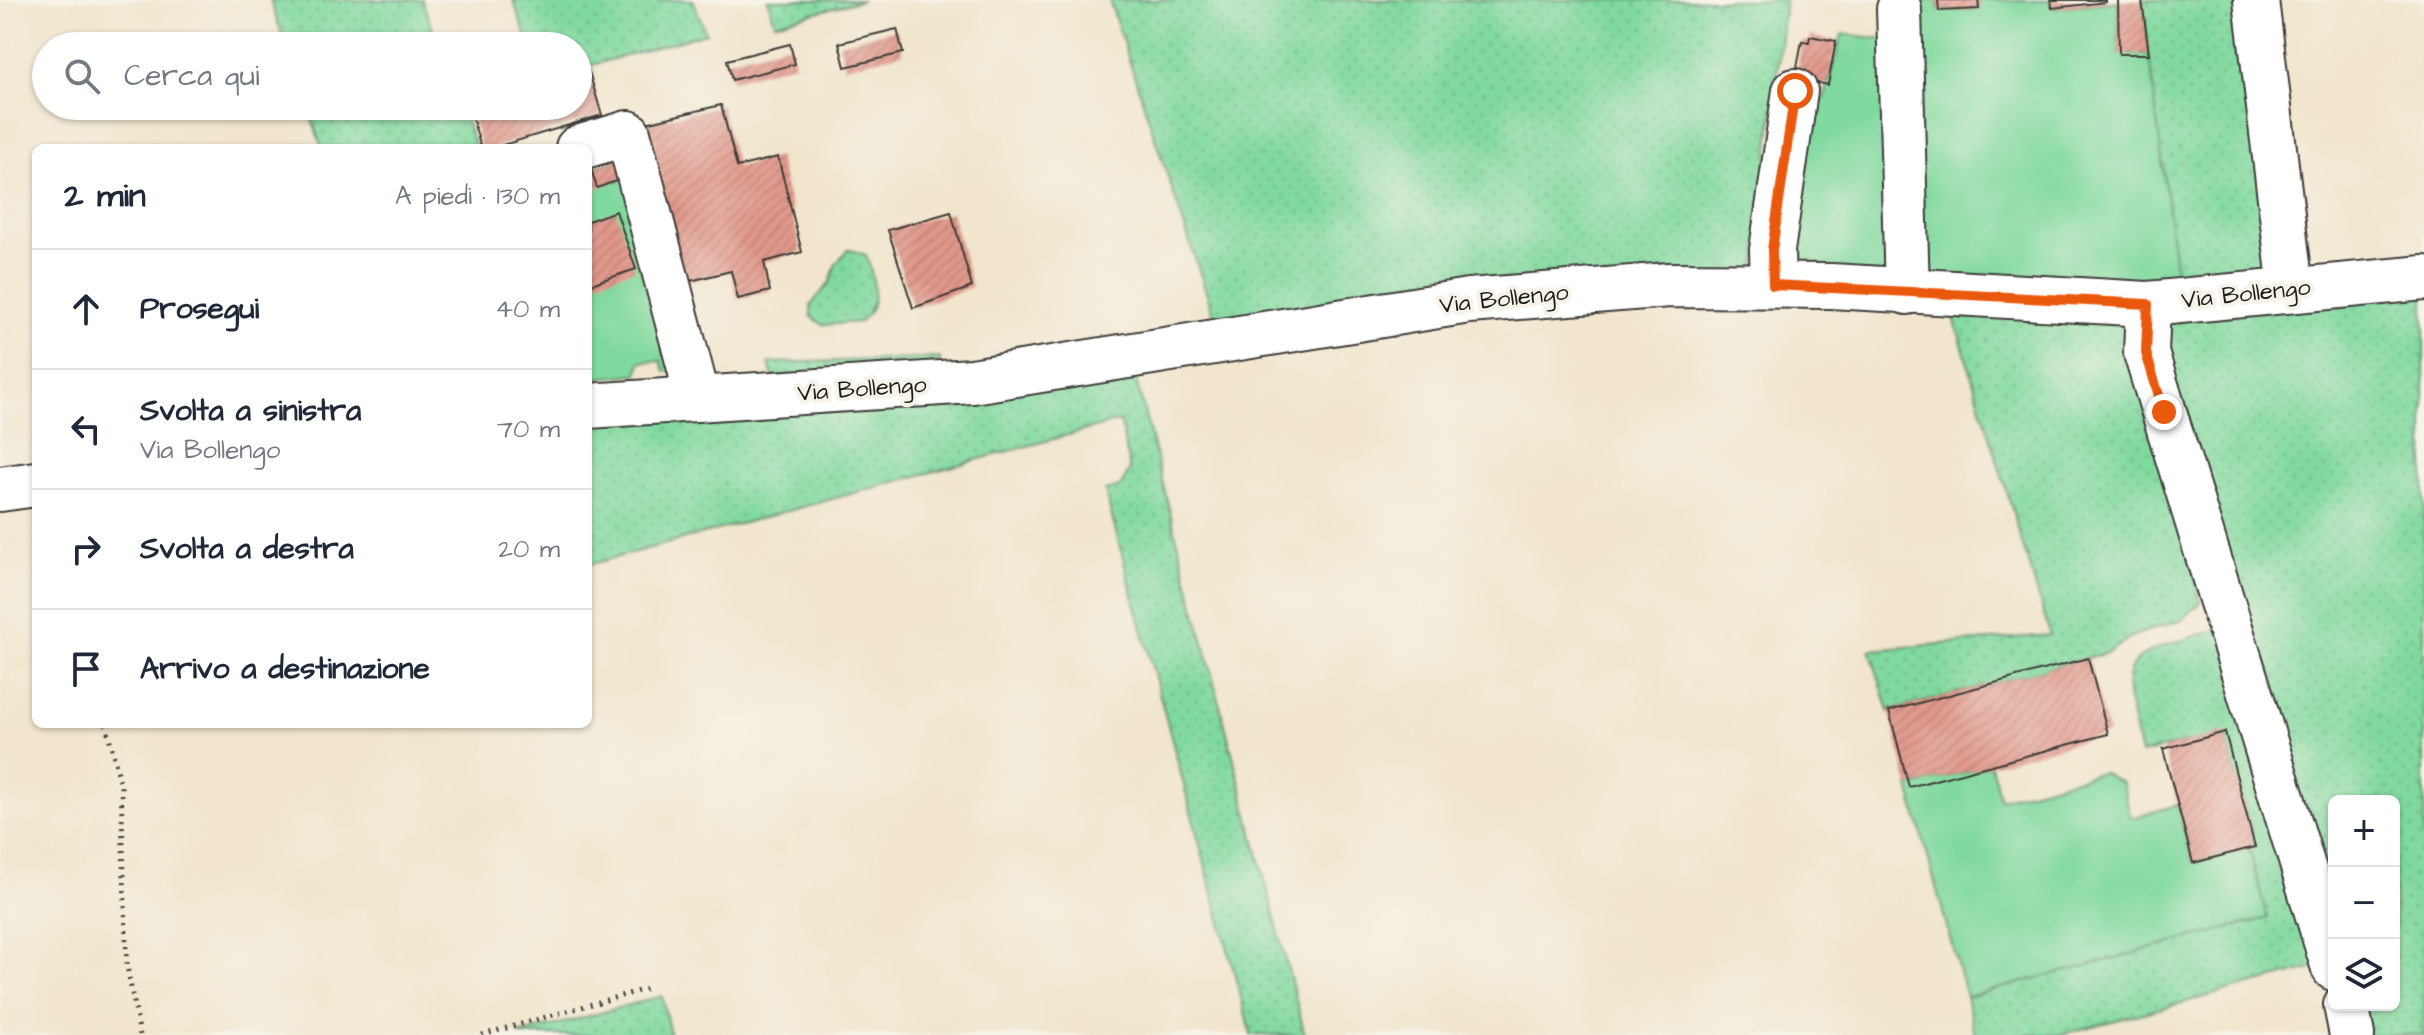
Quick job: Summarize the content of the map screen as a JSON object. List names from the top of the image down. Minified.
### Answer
{"streets":{"street":["Via Bollengo"]},"page":{"search":"Cerca qui","heading":["2 min","A piedi · 130 m"],"list":[["Prosegui","40 m"],["Svolta a sinistra","Via Bollengo","70 m"],["Svolta a destra","20 m"],"Arrivo a destinazione"],"map_buttons":["+","−"]}}
